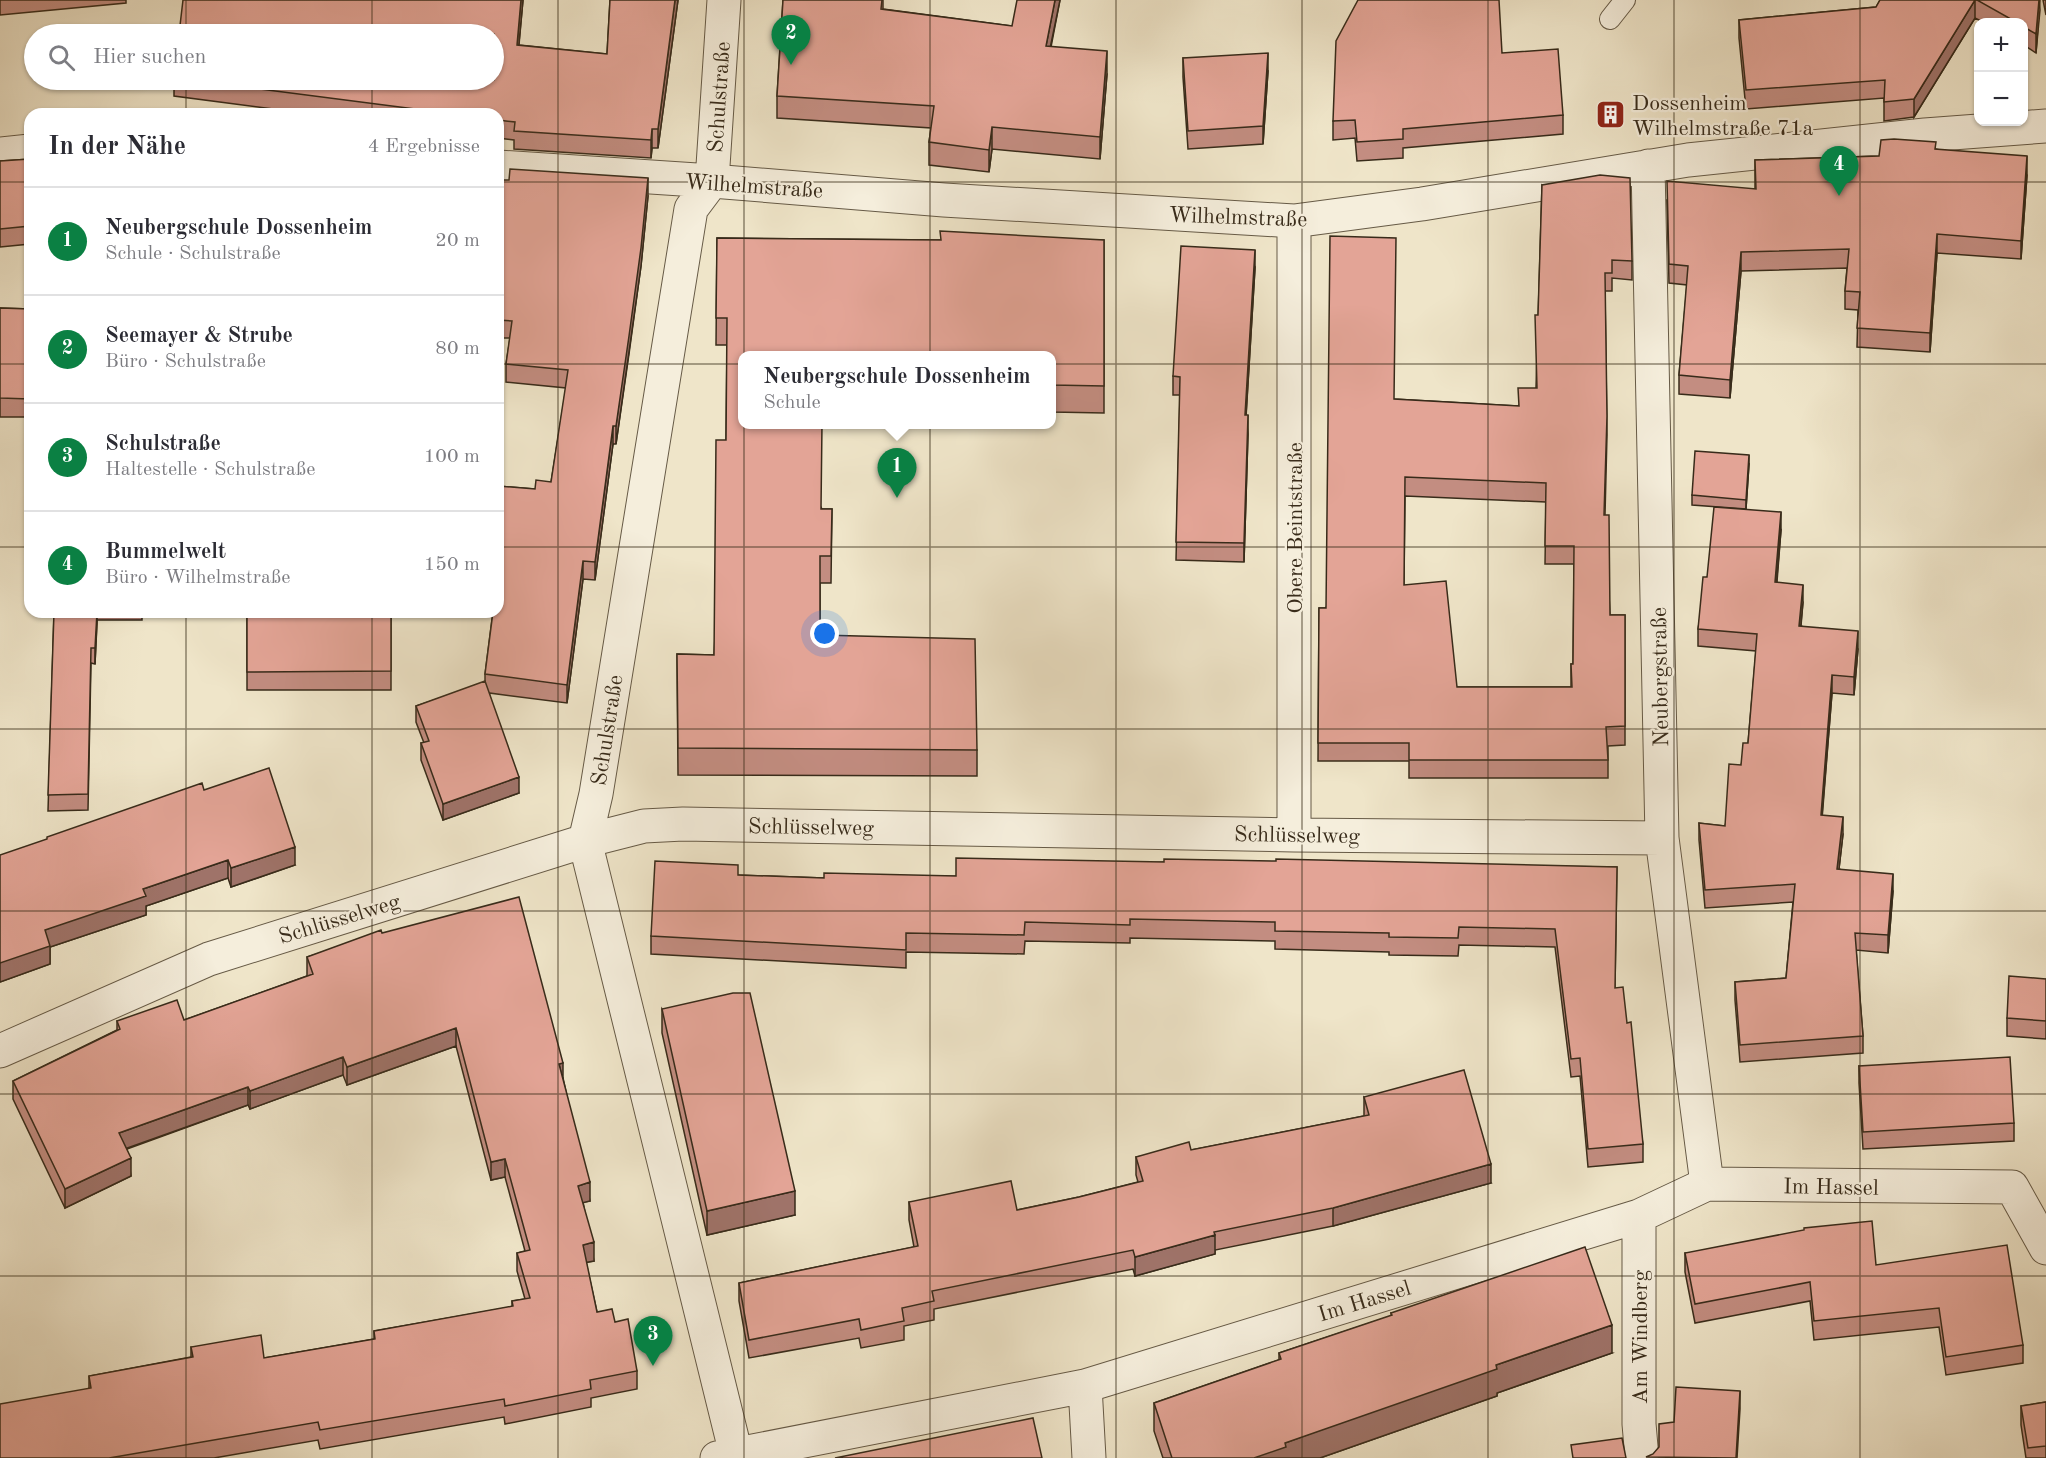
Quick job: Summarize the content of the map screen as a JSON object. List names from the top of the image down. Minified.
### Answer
{"streets":{"street":["Schulstraße","Wilhelmstraße","Obere Beintstraße","Neubergstraße","Schlüsselweg","Im Hassel","Am Windberg"]},"crossings":[["Schulstraße","Wilhelmstraße"],["Schulstraße","Schlüsselweg"],["Schulstraße","Im Hassel"],["Wilhelmstraße","Obere Beintstraße"],["Wilhelmstraße","Neubergstraße"],["Obere Beintstraße","Schlüsselweg"],["Neubergstraße","Schlüsselweg"],["Neubergstraße","Im Hassel"],["Im Hassel","Am Windberg"]],"places":{"building":["Dossenheim Wilhelmstraße 71a"]},"page":{"pins":["2","4","1","3"],"map_buttons":["+","−"],"search":"Hier suchen","heading":["In der Nähe","4 Ergebnisse"],"list":[{"mark":"1","name":"Neubergschule Dossenheim","note":"Schule · Schulstraße","value":"20 m"},{"mark":"2","name":"Seemayer & Strube","note":"Büro · Schulstraße","value":"80 m"},{"mark":"3","name":"Schulstraße","note":"Haltestelle · Schulstraße","value":"100 m"},{"mark":"4","name":"Bummelwelt","note":"Büro · Wilhelmstraße","value":"150 m"}],"popup":["Neubergschule Dossenheim","Schule"]}}
